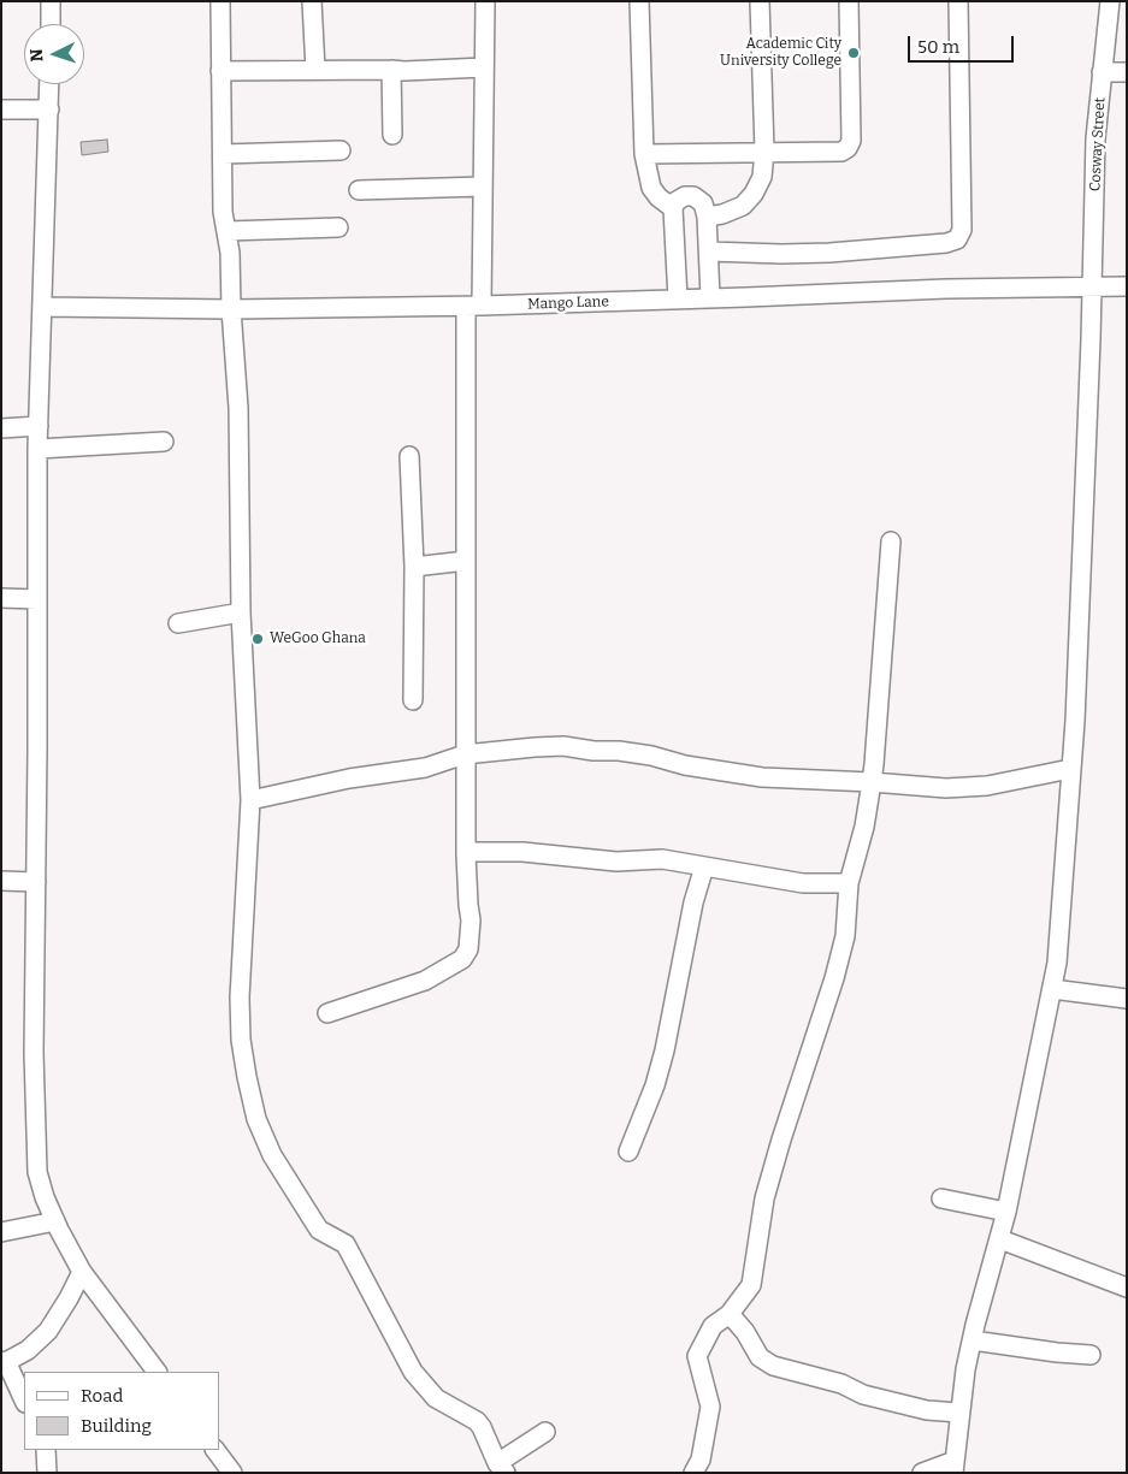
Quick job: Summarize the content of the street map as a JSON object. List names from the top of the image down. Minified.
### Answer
{"streets":{"street":["Cosway Street","Mango Lane"]},"crossings":[["Cosway Street","Mango Lane"]],"places":["Academic City University College","WeGoo Ghana"],"legend":["Road","Building"],"scale_bar":"50 m","north":"left"}
